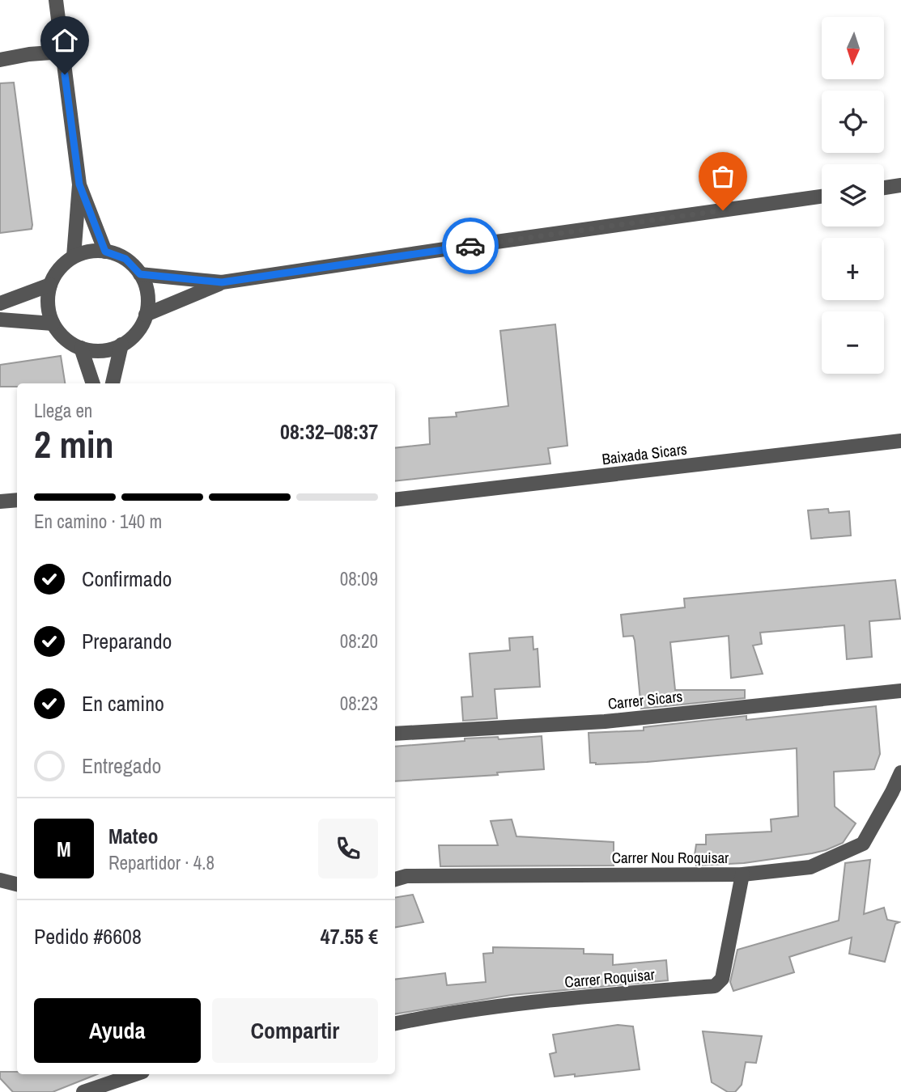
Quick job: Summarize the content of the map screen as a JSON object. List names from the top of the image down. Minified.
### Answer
{"streets":{"street":["Baixada Sicars","Carrer Sicars","Carrer Nou Roquisar","Carrer Roquisar"]},"crossings":[["Carrer Nou Roquisar","Carrer Roquisar"]],"north":"bottom","page":{"map_buttons":["+","−"],"heading":["2 min","Llega en","08:32–08:37"],"panel":["Mateo","Repartidor · 4.8","Pedido #6608","47.55 €"],"bar":"En camino · 140 m","list":[["Confirmado","08:09"],["Preparando","08:20"],["En camino","08:23"],"Entregado"],"round":"M","buttons":["Ayuda","Compartir"]}}
